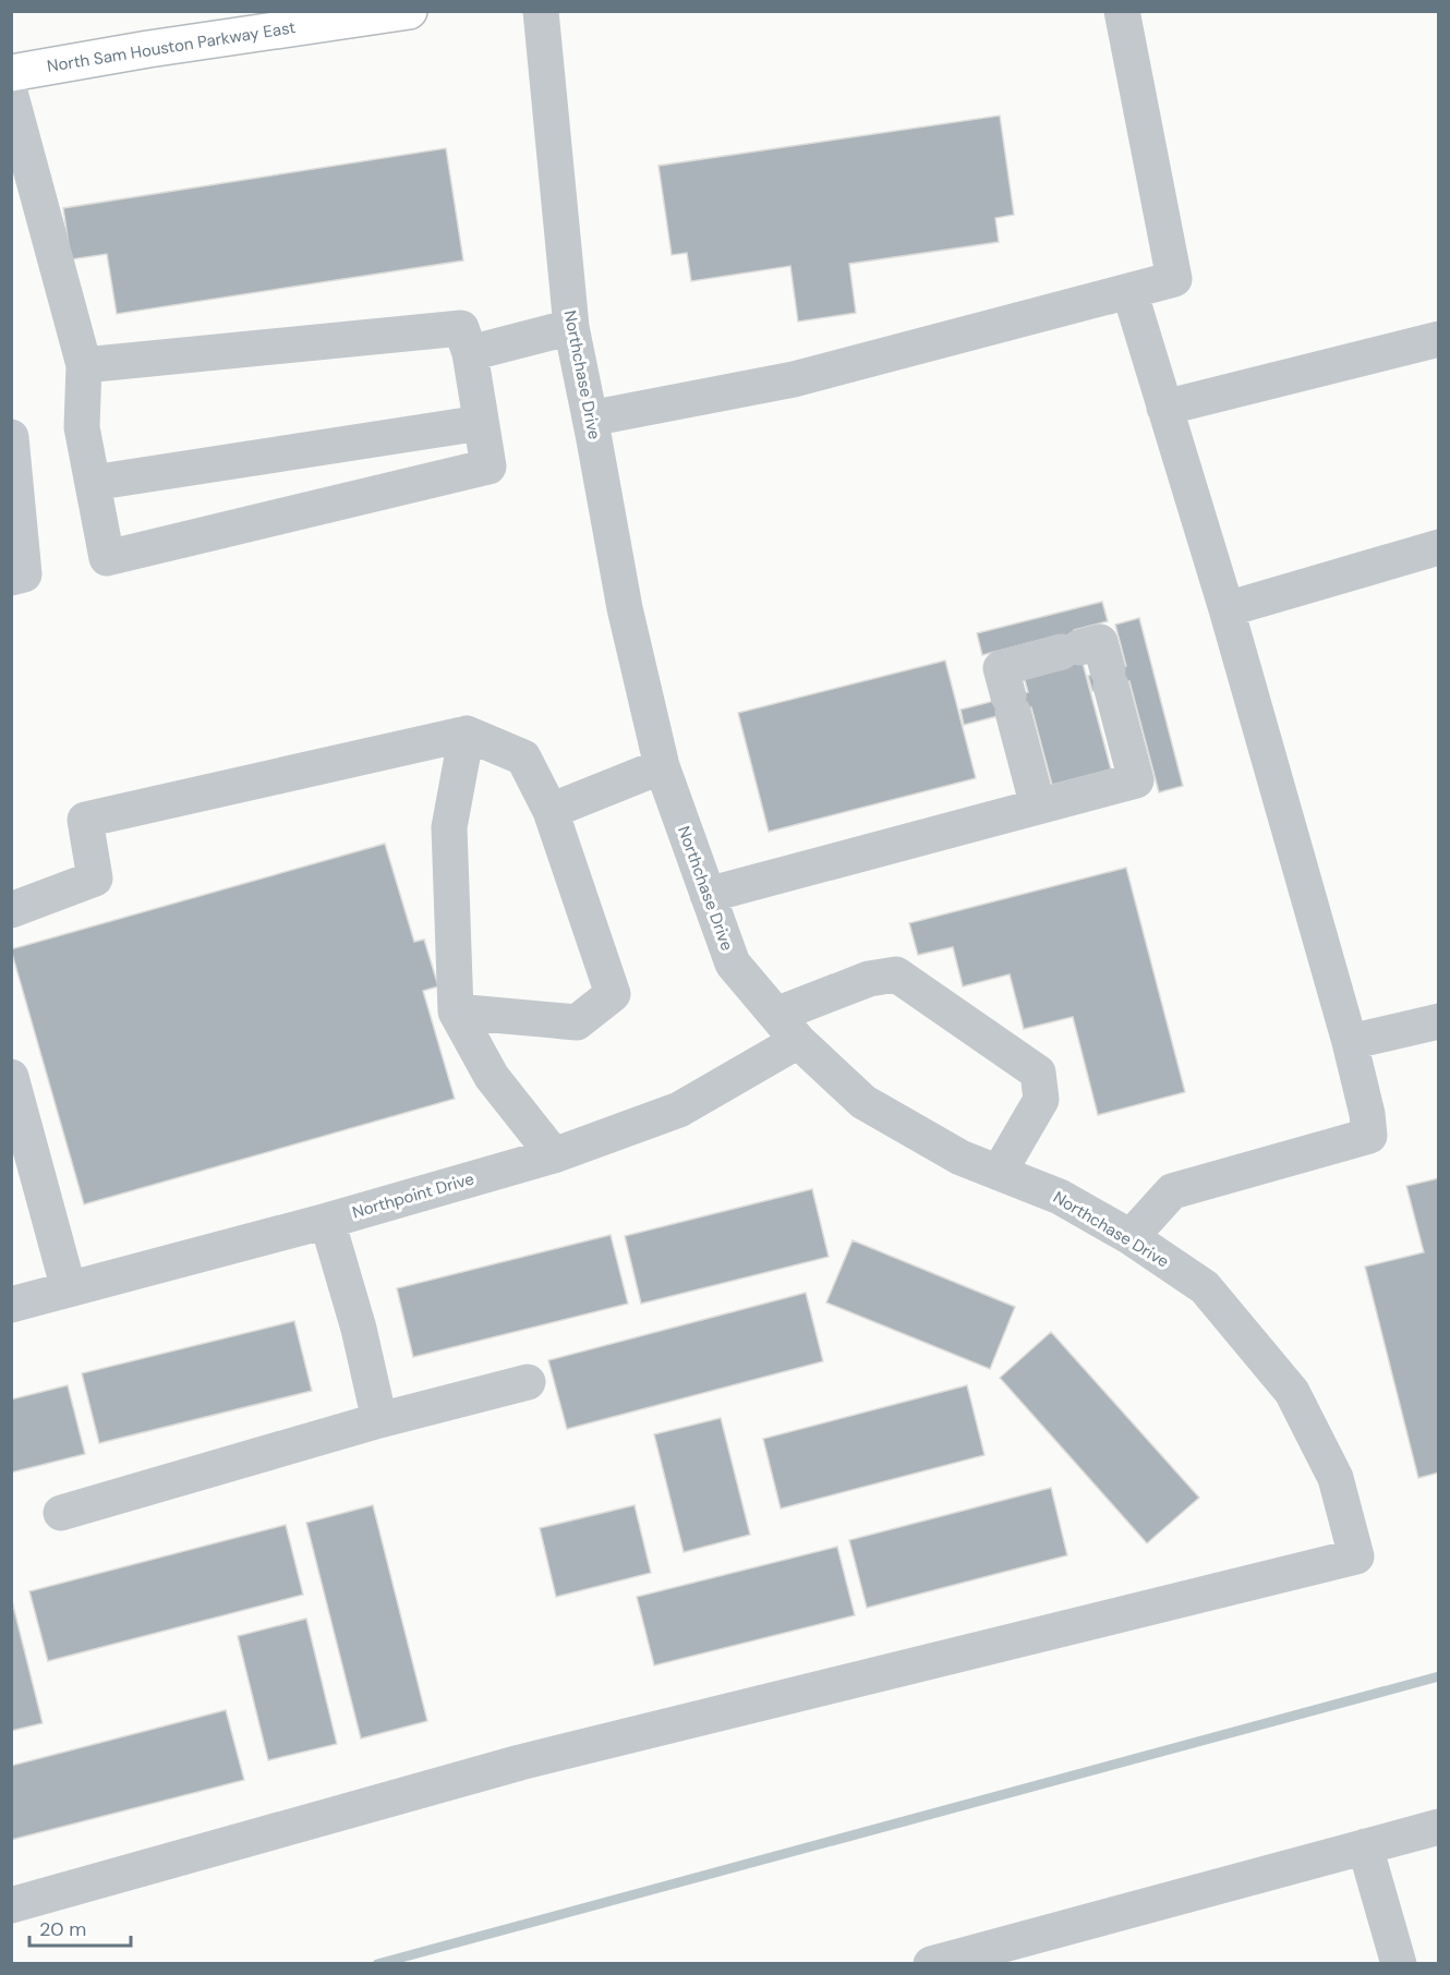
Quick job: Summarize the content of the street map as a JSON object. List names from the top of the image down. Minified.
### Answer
{"streets":{"main road":["North Sam Houston Parkway East"],"street":["Northchase Drive","Northpoint Drive"]},"crossings":[["Northchase Drive","Northpoint Drive"]],"scale_bar":"20 m"}
